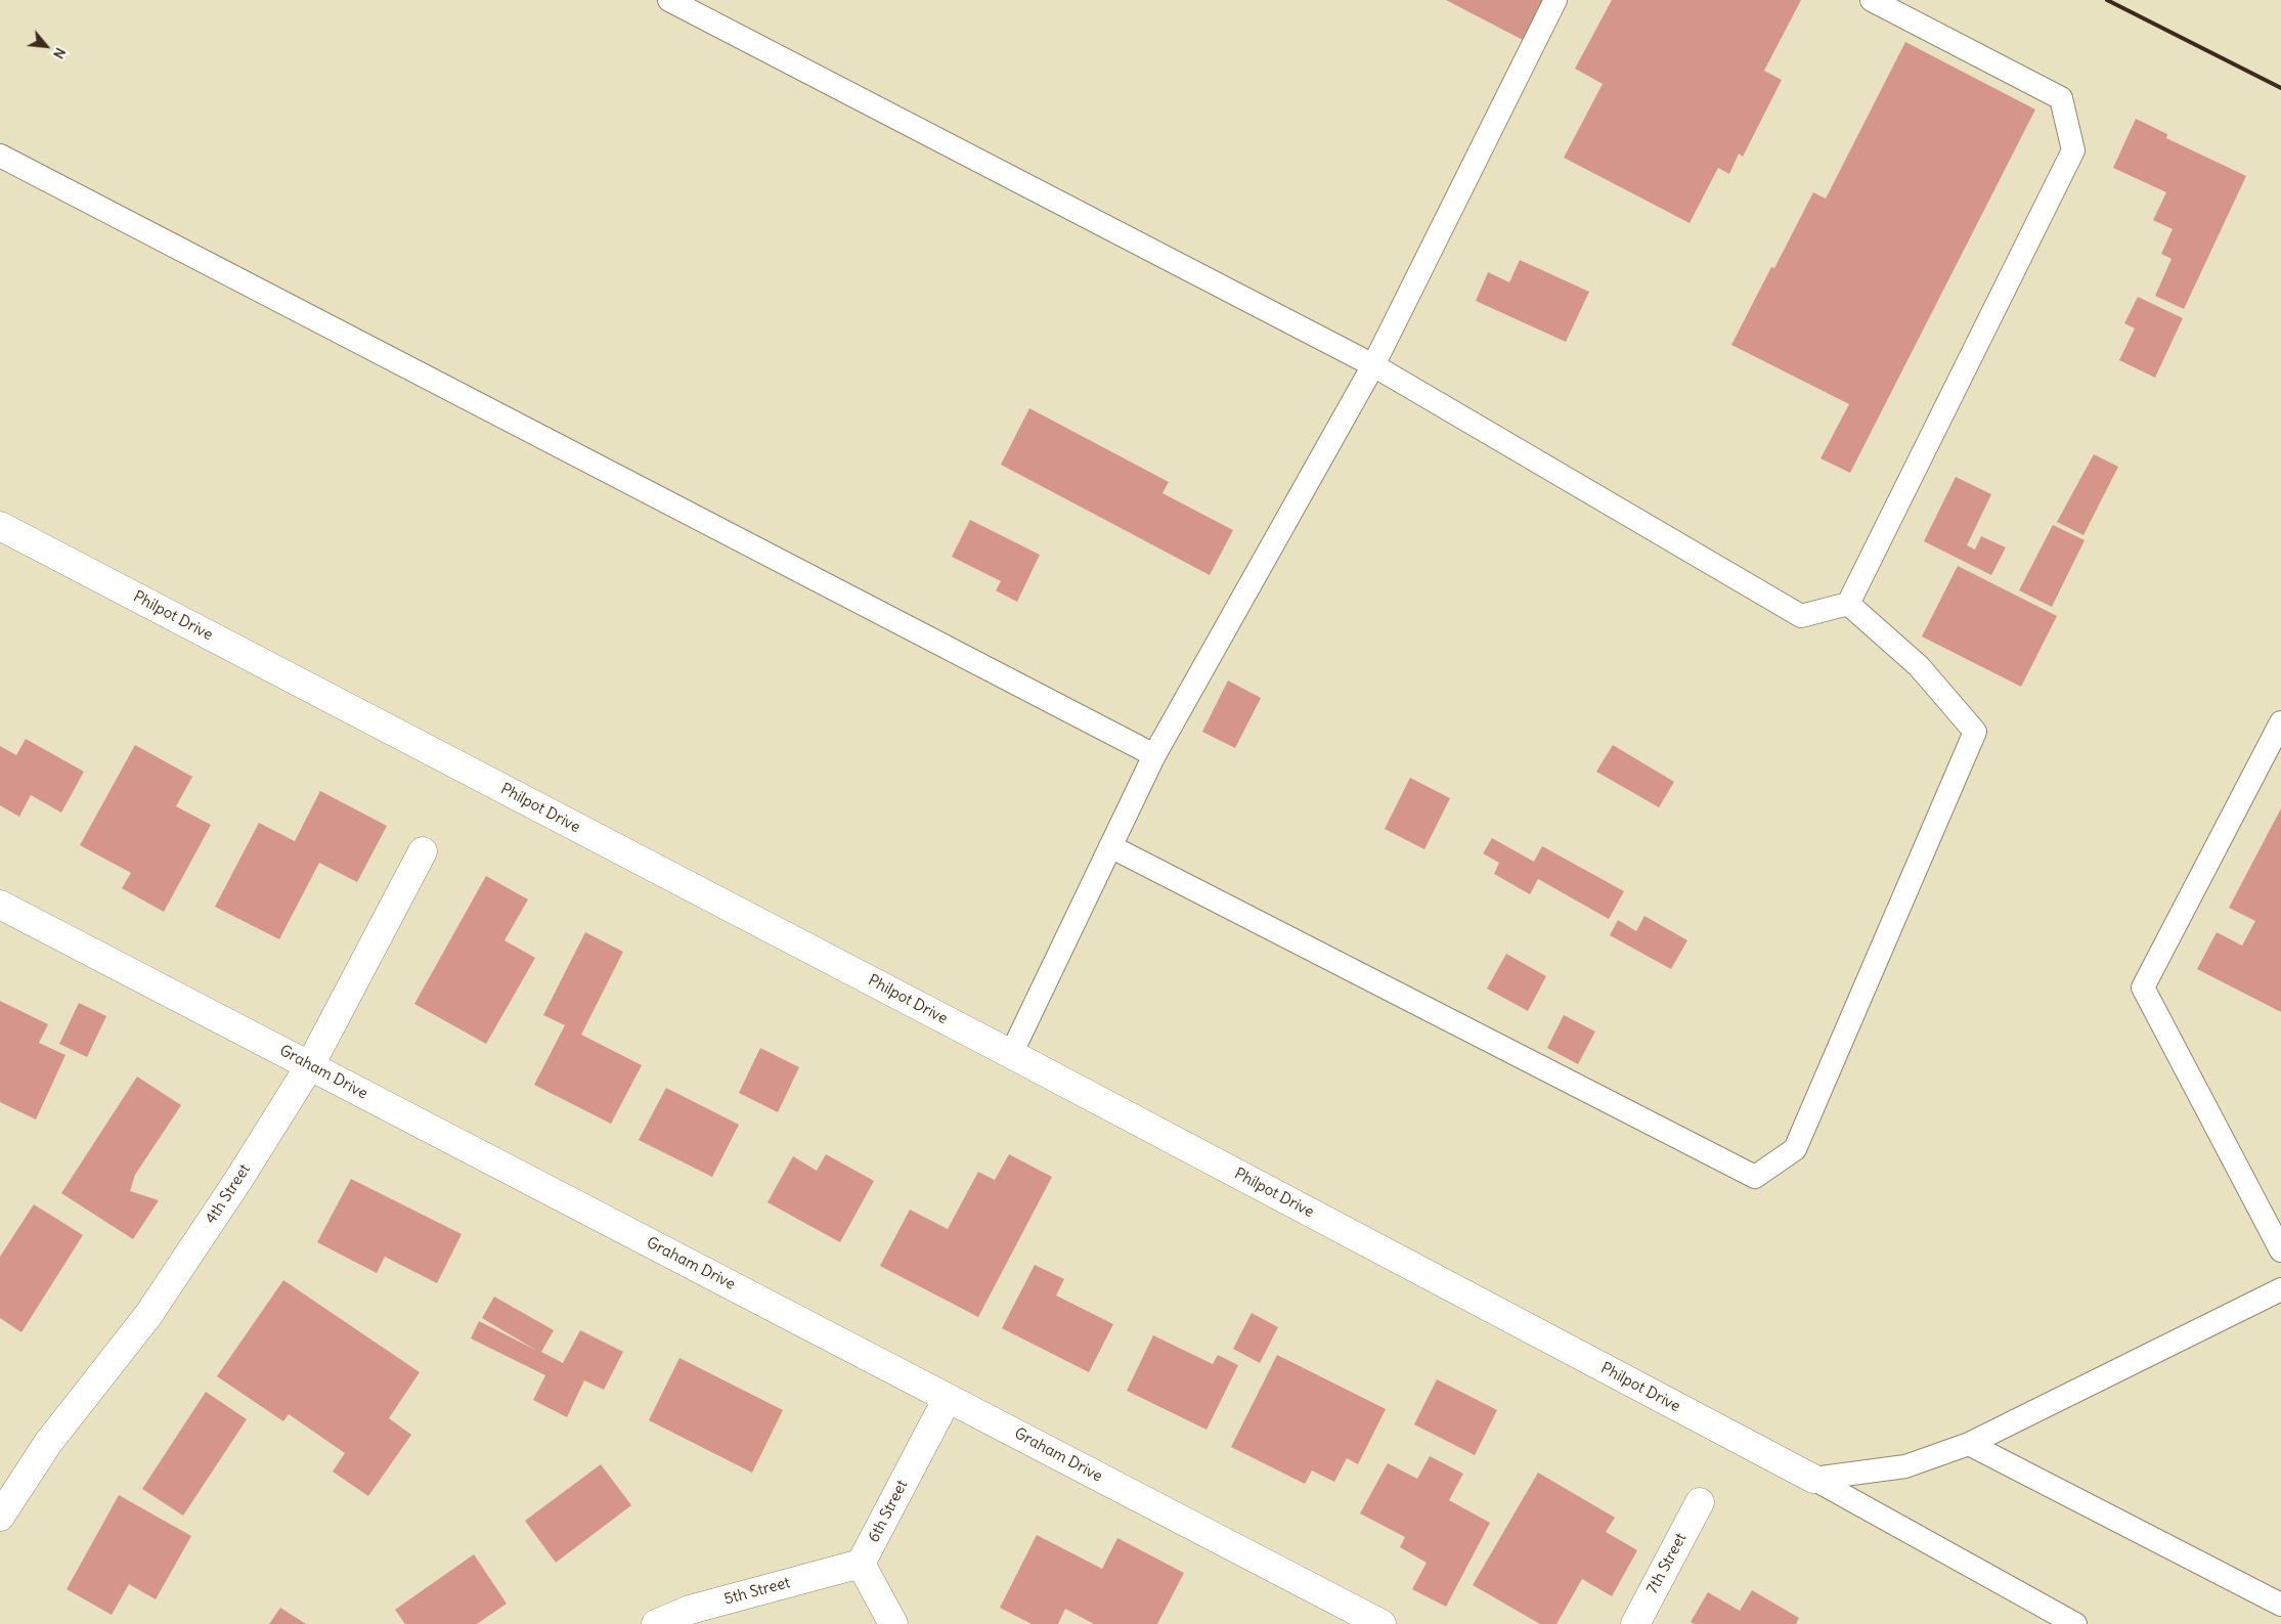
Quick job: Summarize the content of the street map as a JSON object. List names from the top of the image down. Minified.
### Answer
{"streets":{"street":["Philpot Drive","Graham Drive","4th Street","6th Street","7th Street","5th Street"]},"crossings":[["Graham Drive","4th Street"],["Graham Drive","6th Street"],["6th Street","5th Street"]],"north":"bottom right"}
